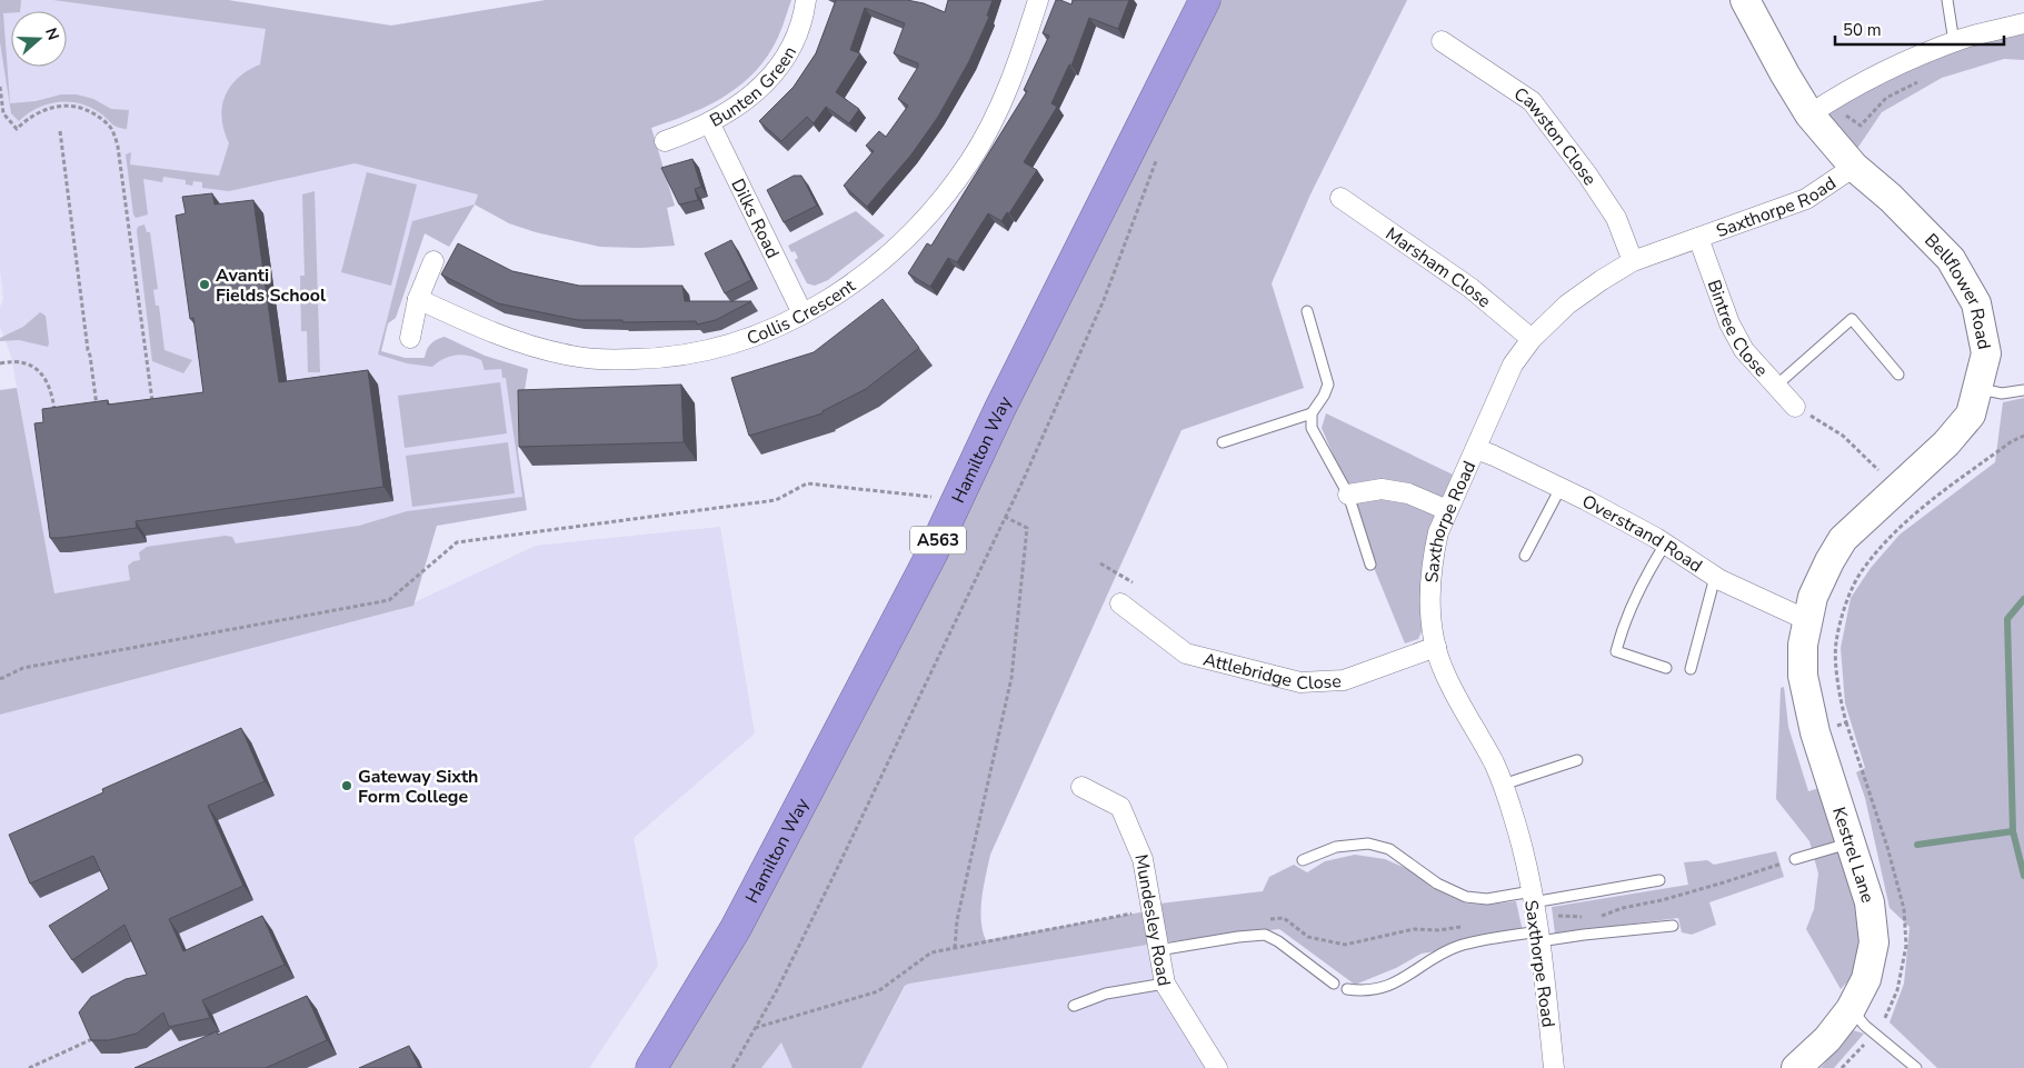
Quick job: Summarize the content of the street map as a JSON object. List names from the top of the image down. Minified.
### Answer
{"streets":{"highway":["Hamilton Way","A563"],"street":["Bunten Green","Cawston Close","Saxthorpe Road","Dilks Road","Marsham Close","Bellflower Road","Collis Crescent","Bintree Close","Overstrand Road","Attlebridge Close","Kestrel Lane","Mundesley Road"]},"crossings":[["Bunten Green","Dilks Road"],["Cawston Close","Saxthorpe Road"],["Saxthorpe Road","Marsham Close"],["Saxthorpe Road","Bellflower Road"],["Saxthorpe Road","Bintree Close"],["Saxthorpe Road","Overstrand Road"],["Saxthorpe Road","Attlebridge Close"],["Dilks Road","Collis Crescent"],["Bellflower Road","Overstrand Road"],["Bellflower Road","Kestrel Lane"],["Overstrand Road","Kestrel Lane"]],"places":["Avanti Fields School","Gateway Sixth Form College"],"scale_bar":"50 m","north":"right"}
